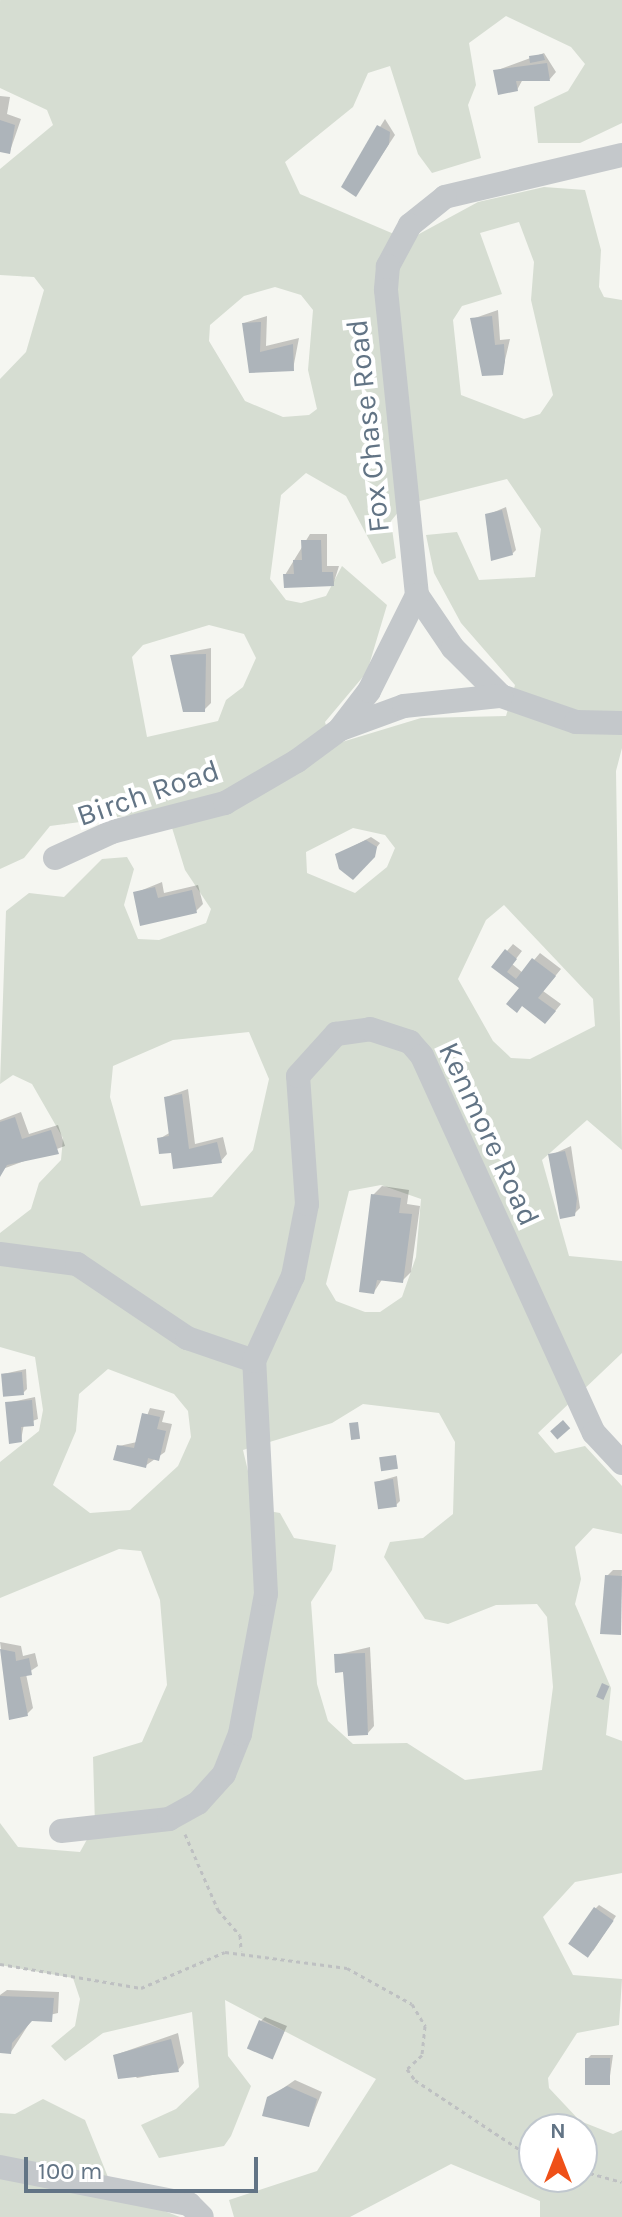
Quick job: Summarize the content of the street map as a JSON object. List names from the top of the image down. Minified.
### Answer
{"streets":{"street":["Fox Chase Road","Birch Road","Kenmore Road"]},"crossings":[["Fox Chase Road","Birch Road"]],"scale_bar":"100 m","north":"top"}
